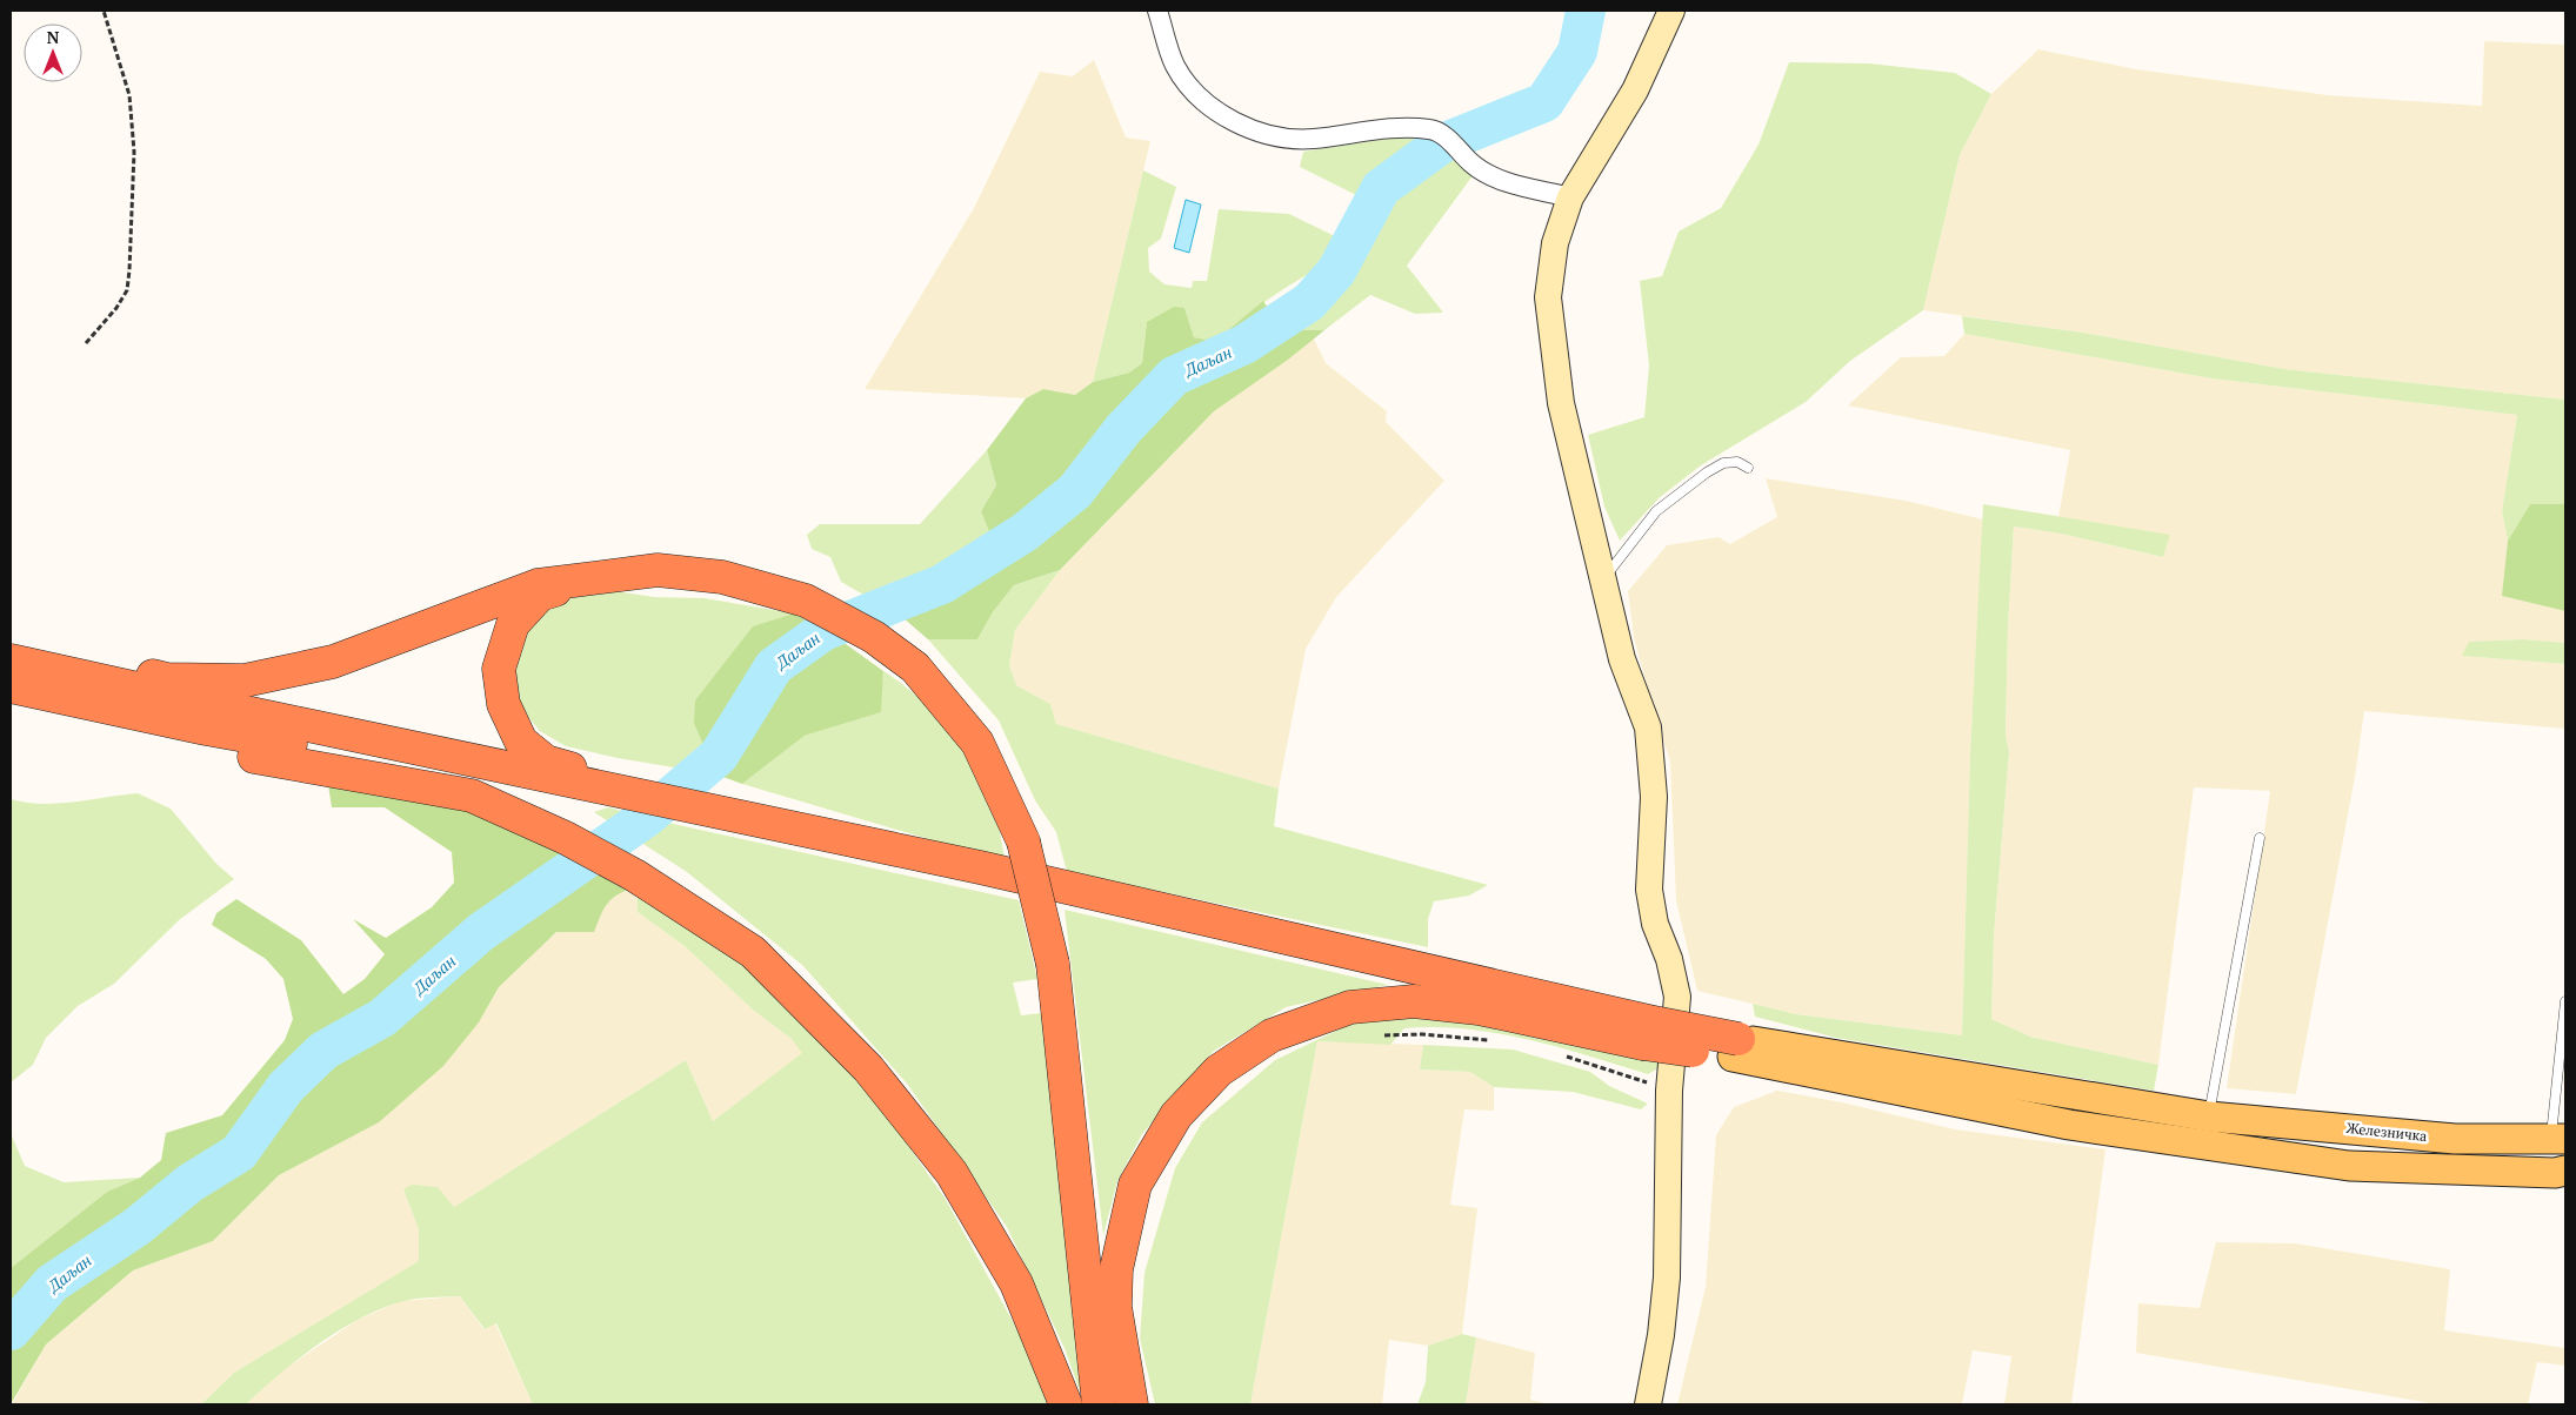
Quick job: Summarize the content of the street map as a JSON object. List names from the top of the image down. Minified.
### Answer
{"streets":{"main road":["Железничка"]},"water":["Даљан"],"north":"top"}
